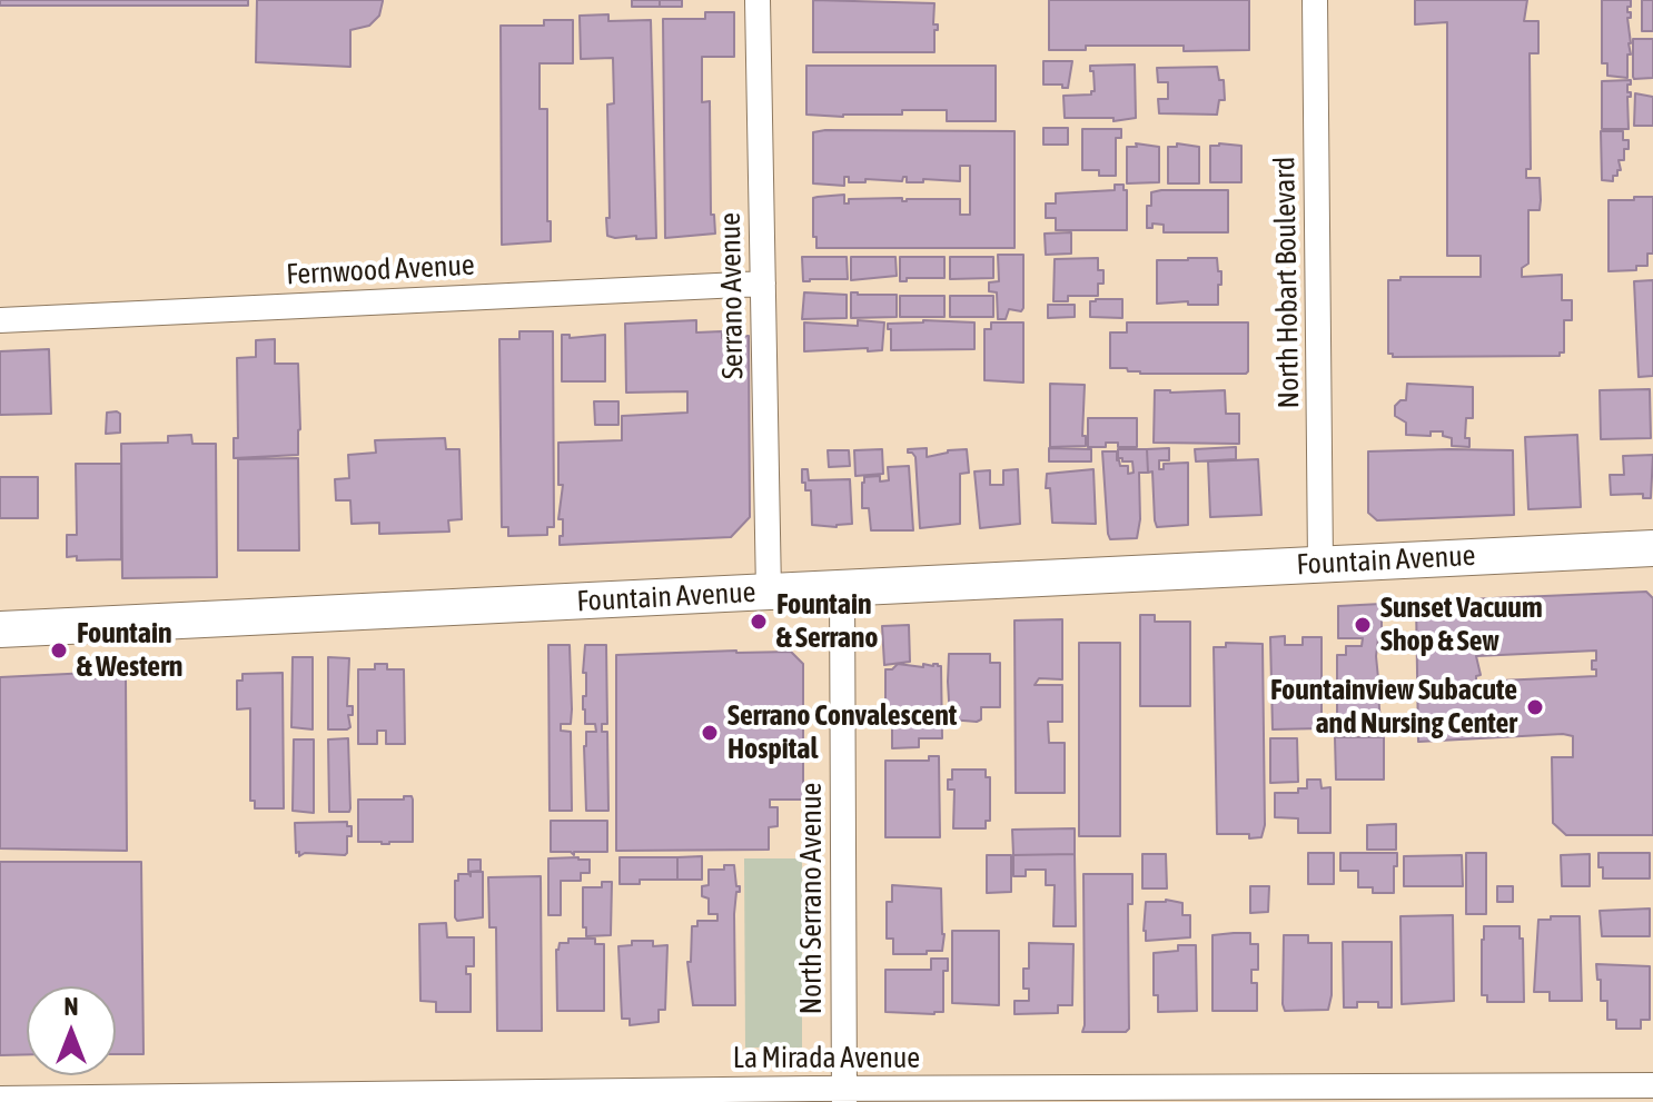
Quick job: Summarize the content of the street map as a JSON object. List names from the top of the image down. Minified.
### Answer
{"streets":{"street":["Fernwood Avenue","North Hobart Boulevard","Serrano Avenue","Fountain Avenue","North Serrano Avenue","La Mirada Avenue"]},"crossings":[["Fernwood Avenue","Serrano Avenue"],["North Hobart Boulevard","Fountain Avenue"],["Serrano Avenue","Fountain Avenue"],["Fountain Avenue","North Serrano Avenue"],["North Serrano Avenue","La Mirada Avenue"]],"places":["Fountain & Serrano","Sunset Vacuum Shop & Sew","Fountain & Western","Fountainview Subacute and Nursing Center","Serrano Convalescent Hospital"],"north":"top"}
